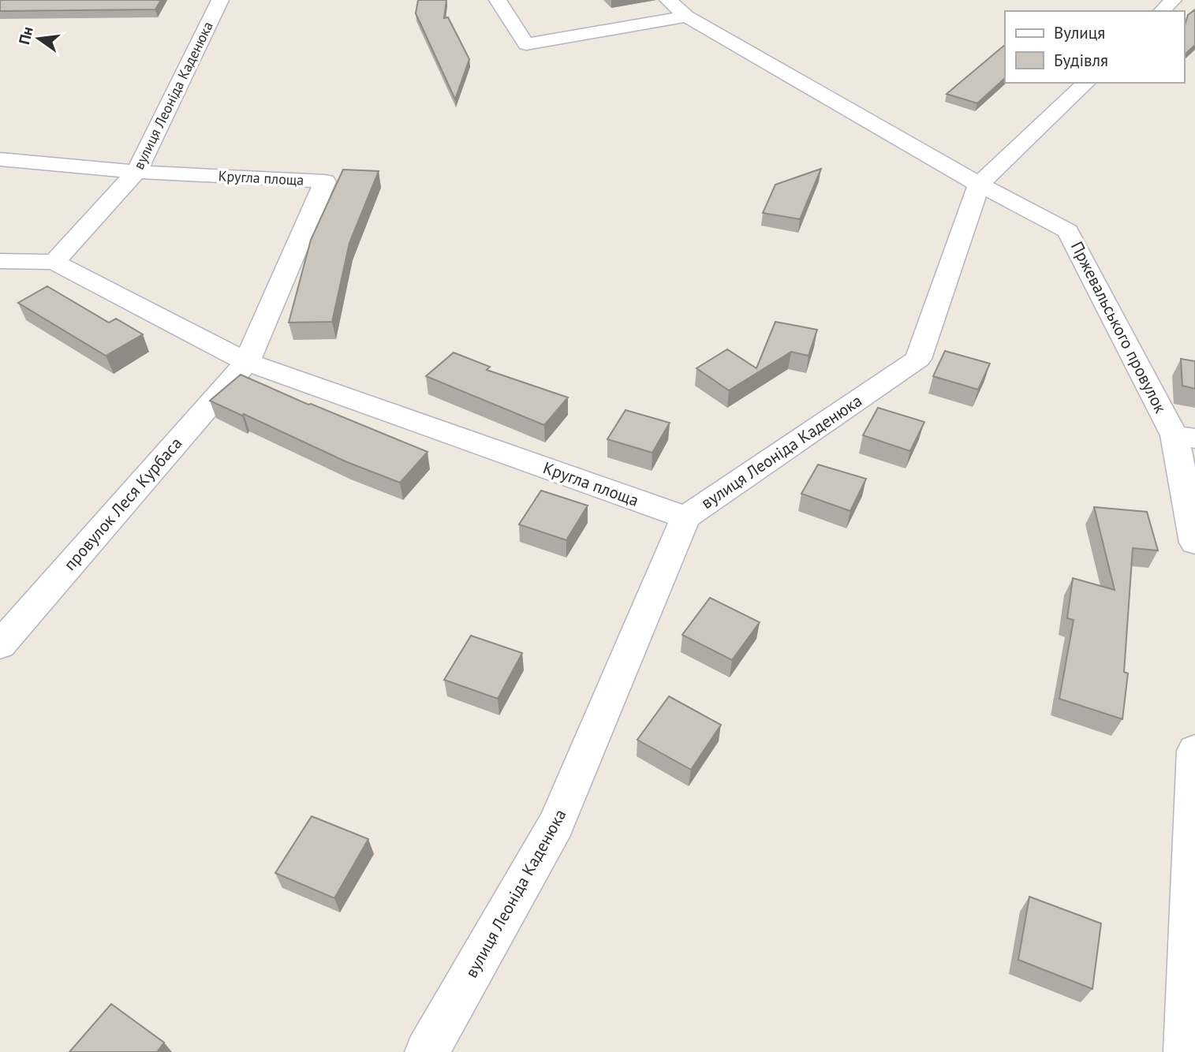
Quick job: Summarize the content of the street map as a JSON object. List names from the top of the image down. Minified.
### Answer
{"streets":{"street":["вулиця Леоніда Каденюка","Кругла площа","Пржевальського провулок","провулок Леся Курбаса"]},"crossings":[["вулиця Леоніда Каденюка","Кругла площа"],["вулиця Леоніда Каденюка","Пржевальського провулок"],["Кругла площа","провулок Леся Курбаса"]],"legend":["Вулиця","Будівля"],"north":"left"}
